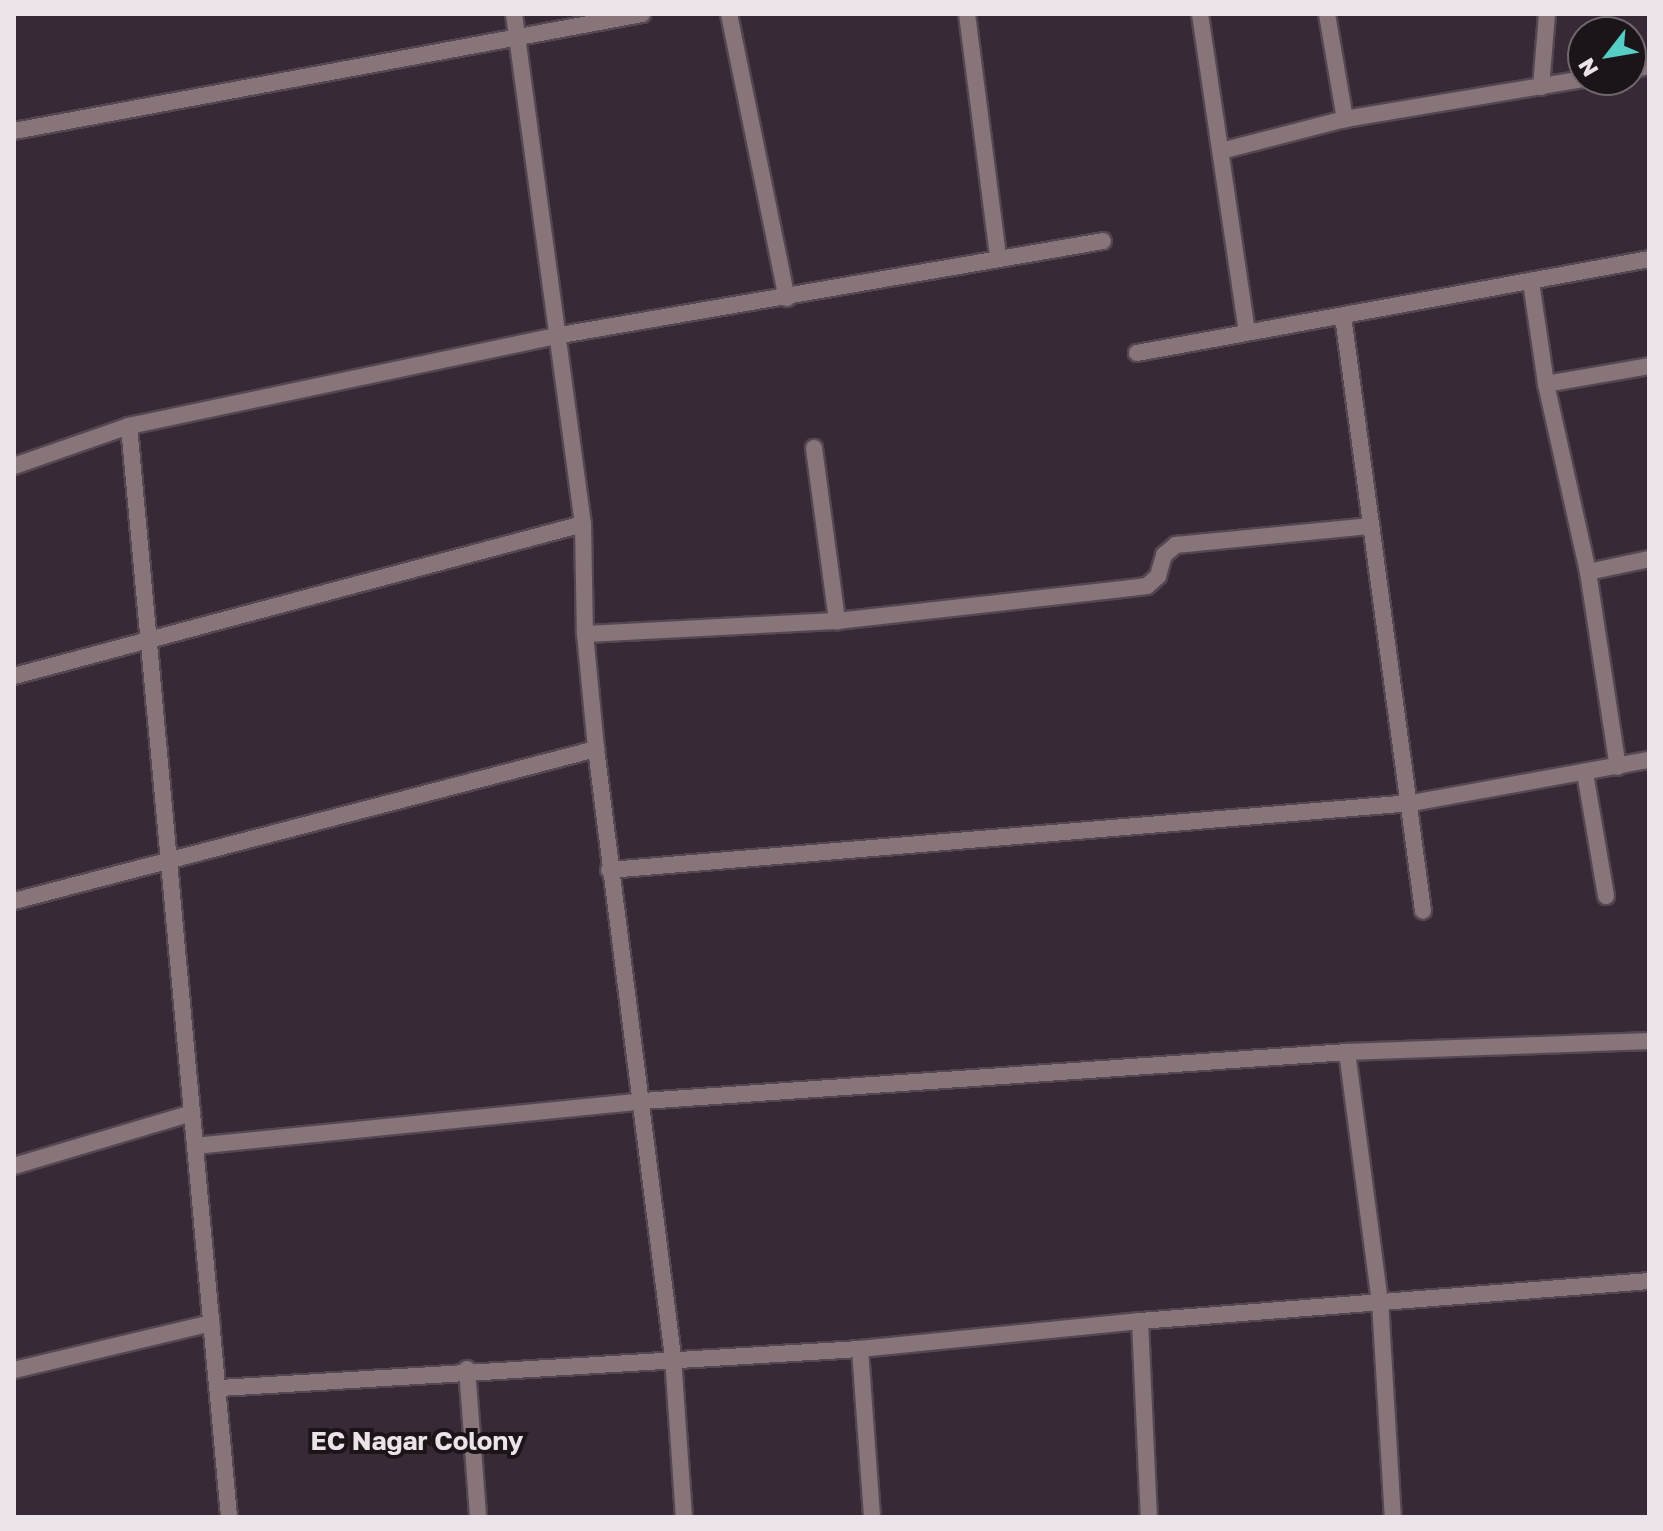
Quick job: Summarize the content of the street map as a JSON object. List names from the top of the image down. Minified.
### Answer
{"districts":["EC Nagar Colony"],"north":"bottom left"}
